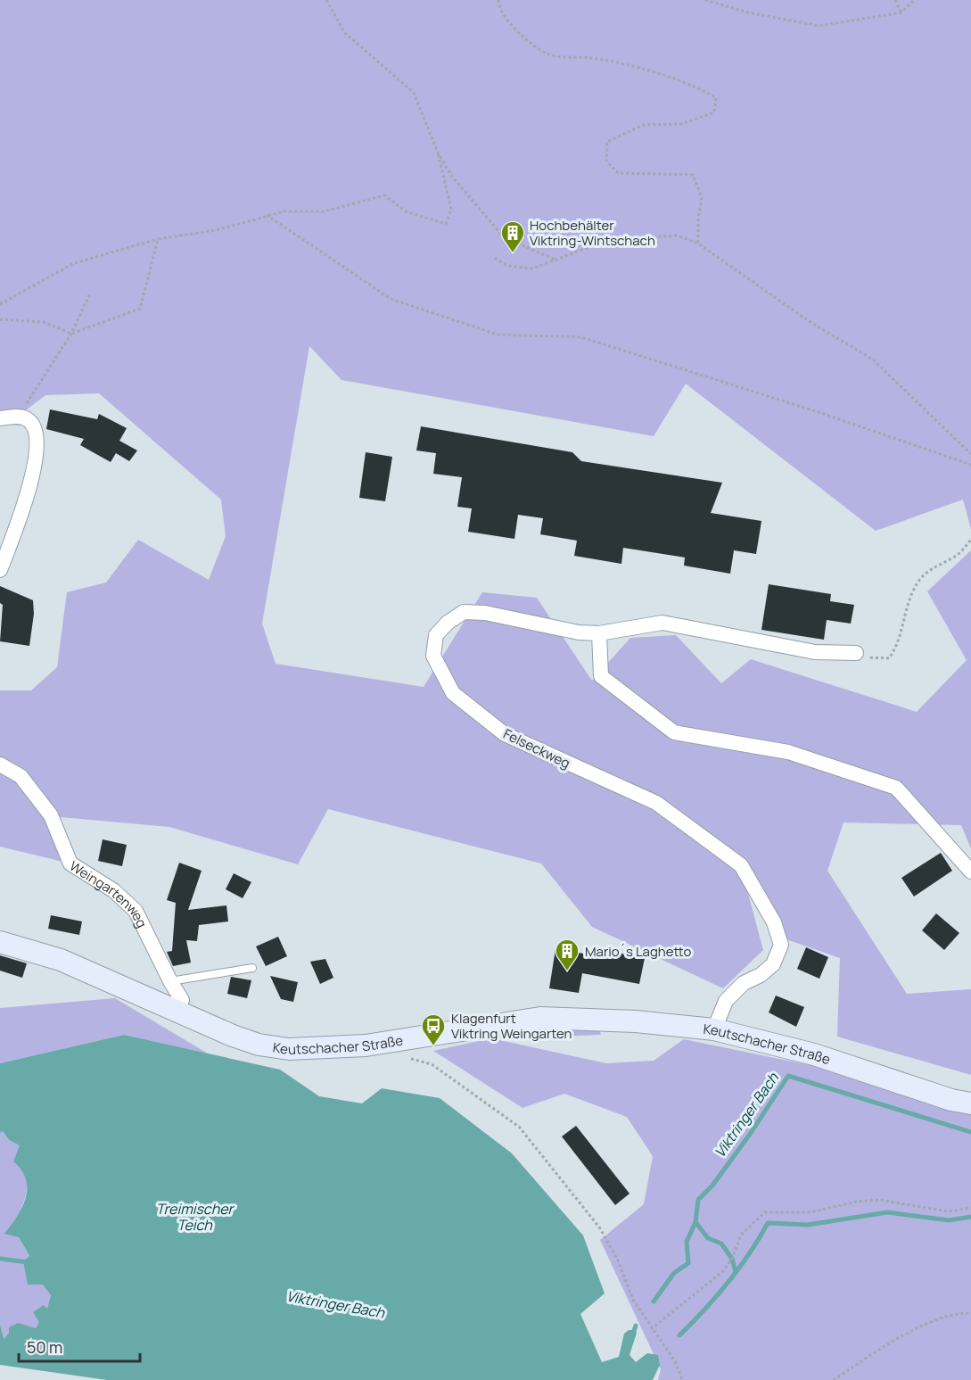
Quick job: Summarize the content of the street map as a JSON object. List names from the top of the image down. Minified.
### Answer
{"streets":{"main road":["Keutschacher Straße"],"street":["Felseckweg","Weingartenweg"]},"crossings":[["Felseckweg","Keutschacher Straße"],["Weingartenweg","Keutschacher Straße"]],"water":["Viktringer Bach","Treimischer Teich"],"places":{"building":["Hochbehälter Viktring-Wintschach","Mario´s Laghetto"],"bus stop":["Klagenfurt Viktring Weingarten"]},"scale_bar":"50 m"}
